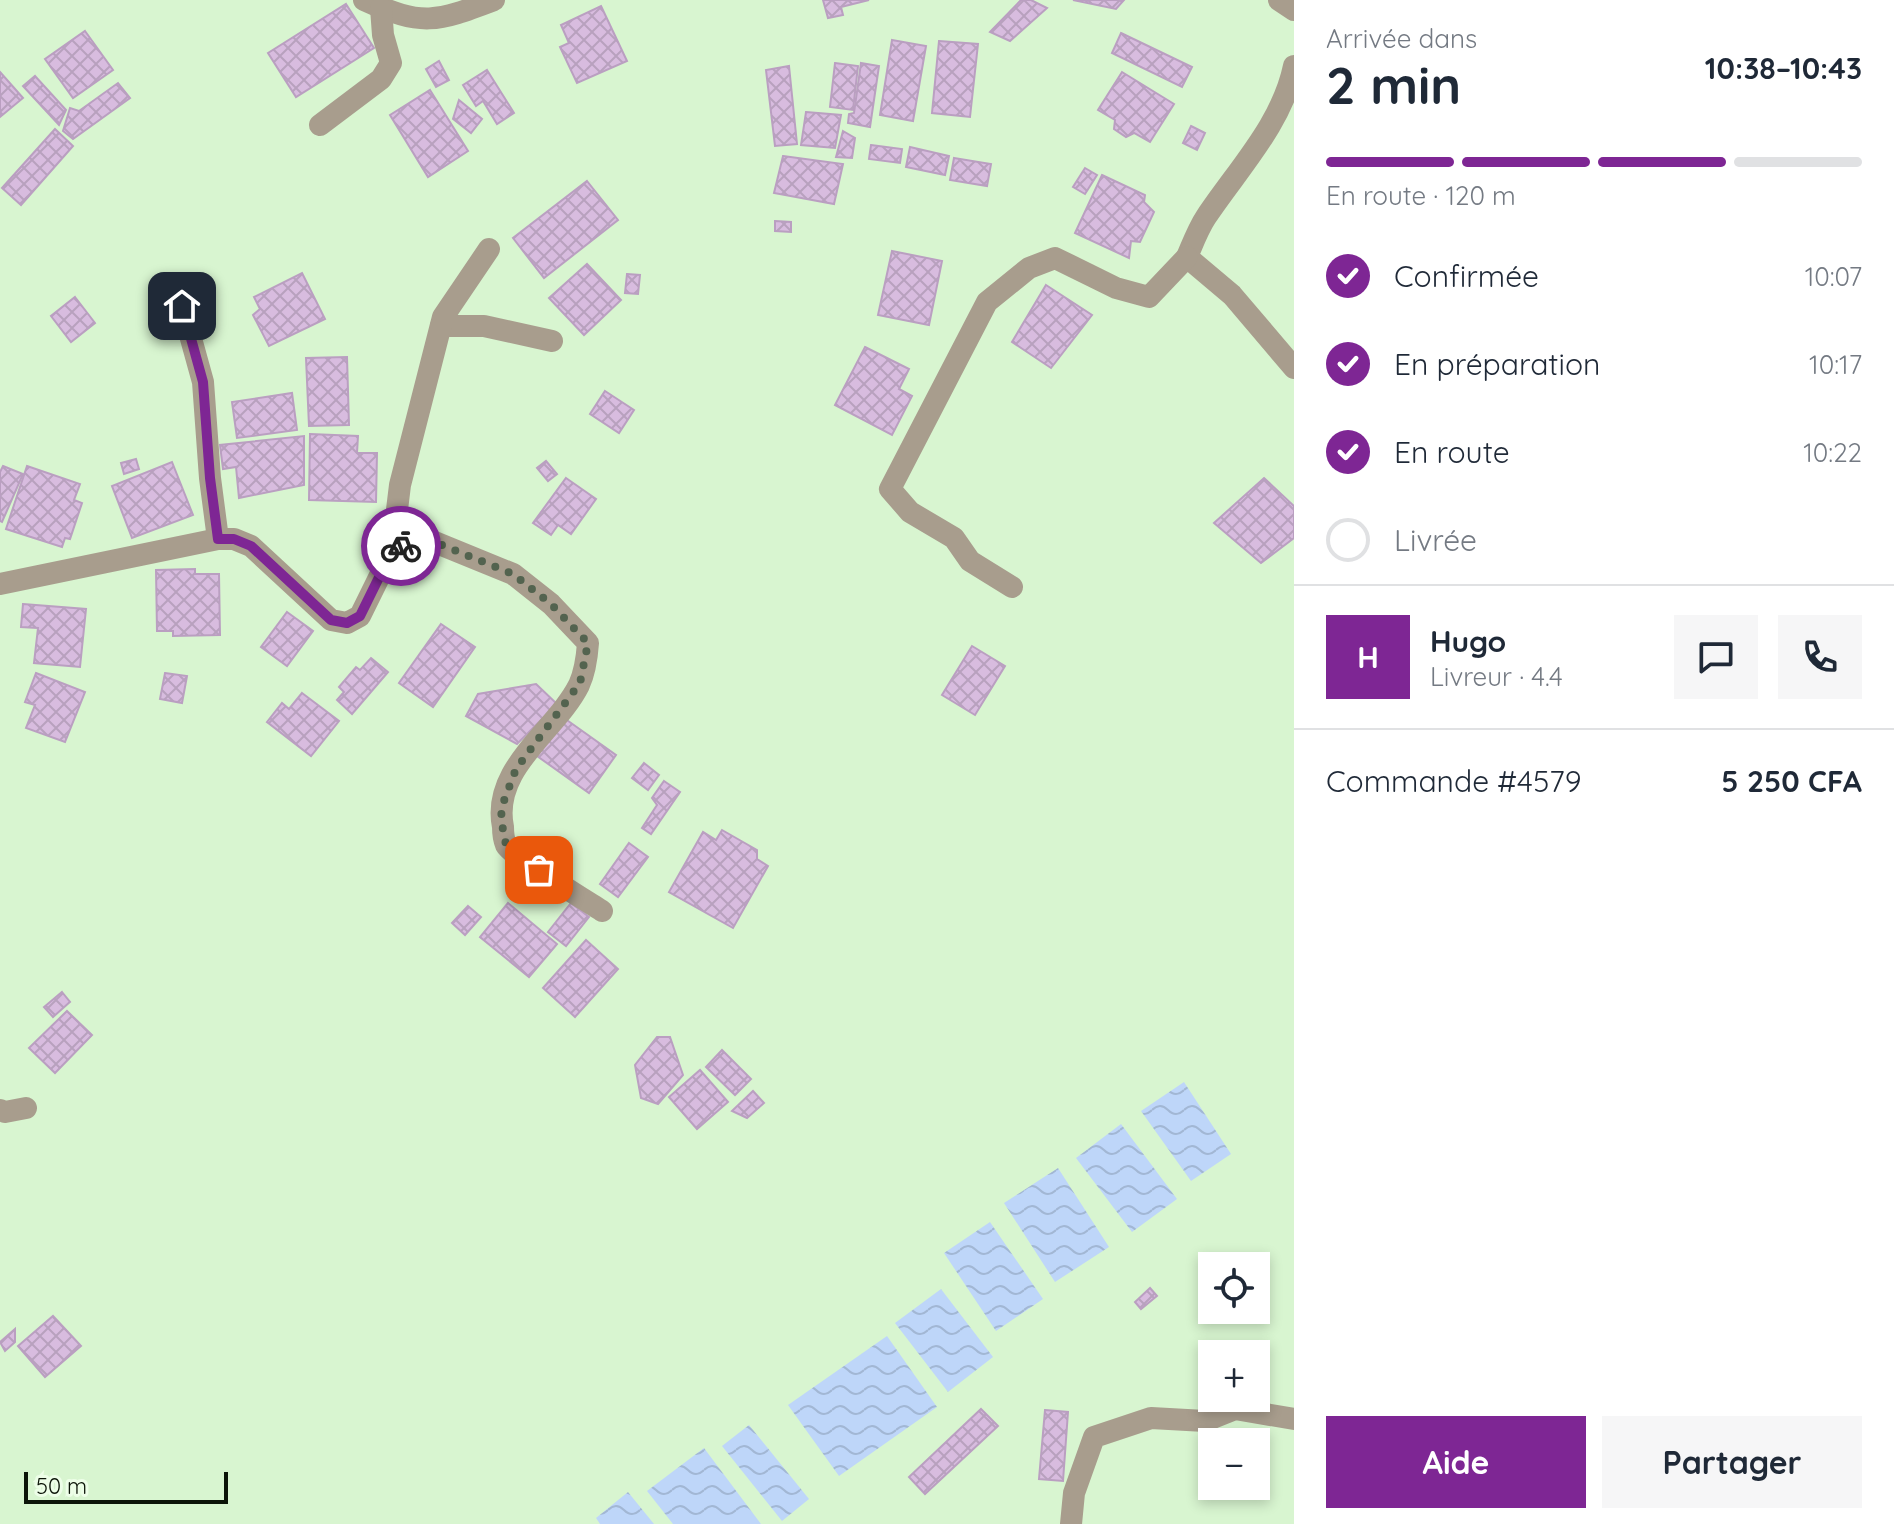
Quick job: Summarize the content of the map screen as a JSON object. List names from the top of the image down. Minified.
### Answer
{"scale_bar":"50 m","page":{"heading":["2 min","Arrivée dans","10:38–10:43"],"panel":["Hugo","Livreur · 4.4","Commande #4579","5 250 CFA"],"bar":"En route · 120 m","list":[["Confirmée","10:07"],["En préparation","10:17"],["En route","10:22"],"Livrée"],"round":"H","map_buttons":["+","−"],"buttons":["Aide","Partager"],"scale":"50 m"}}
